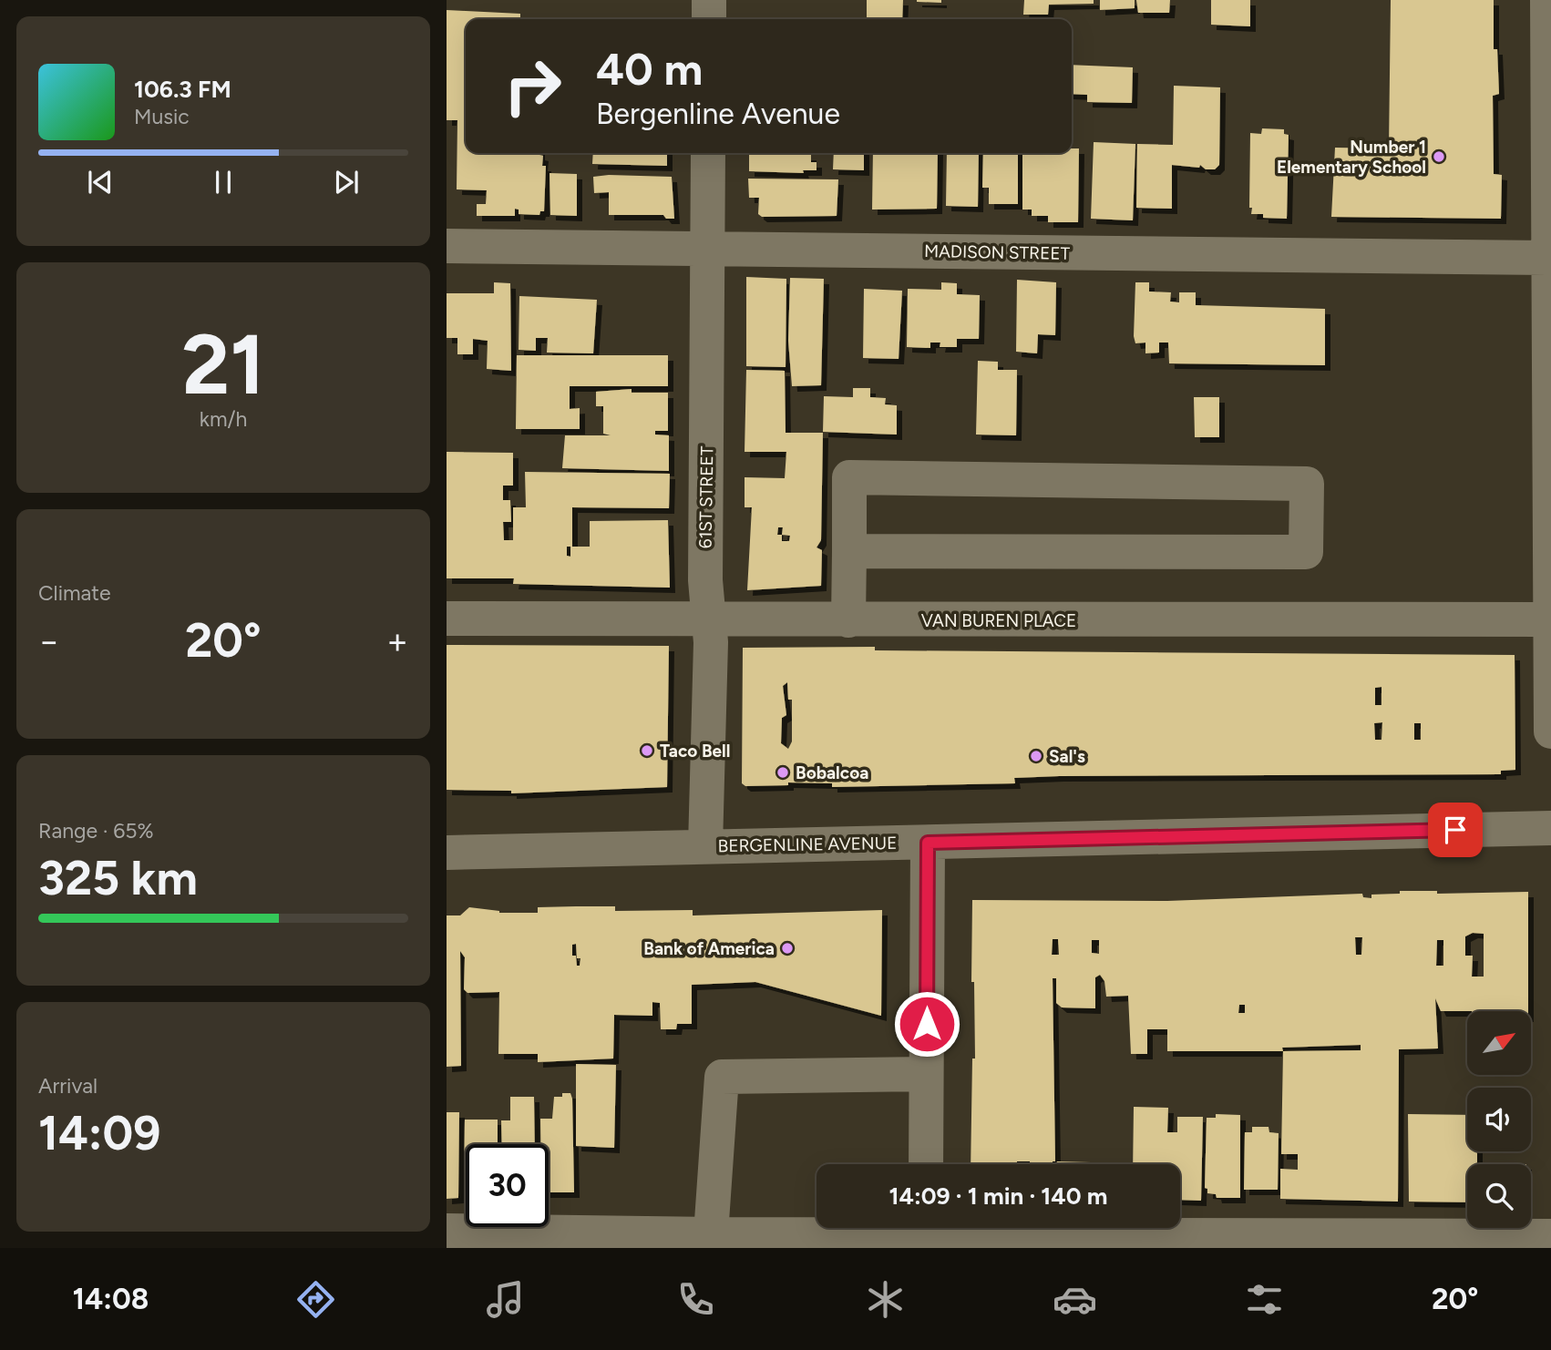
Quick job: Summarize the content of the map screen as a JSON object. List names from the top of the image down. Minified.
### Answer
{"streets":{"street":["MADISON STREET","61ST STREET","VAN BUREN PLACE","BERGENLINE AVENUE"]},"crossings":[["MADISON STREET","61ST STREET"],["61ST STREET","VAN BUREN PLACE"],["61ST STREET","BERGENLINE AVENUE"]],"places":["Number 1 Elementary School","Taco Bell","Sal's","Bobalcoa","Bank of America"],"north":"top right","page":{"turn":["40 m","Bergenline Avenue"],"song":["106.3 FM","Music"],"tile":[["21","km/h"],"Climate",["Range · 65%","325 km"],["Arrival","14:09"]],"heat":["−","20°","+"],"limit":"30","trip":"14:09 · 1 min · 140 m","tabs":["14:08","20°"]}}
